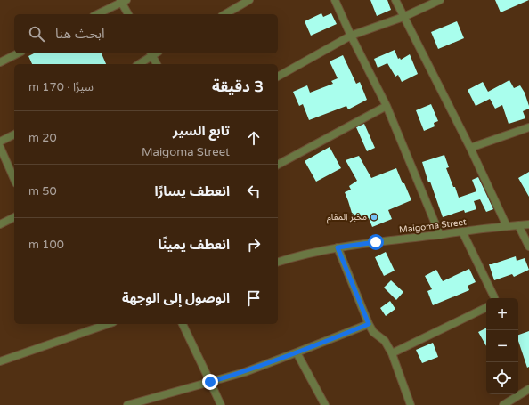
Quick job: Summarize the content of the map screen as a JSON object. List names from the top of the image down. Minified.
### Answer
{"streets":{"street":["Maigoma Street"]},"places":["مخبز المقام"],"page":{"search":"ابحث هنا","heading":["3 دقيقة","سيرًا · 170 m"],"list":[["تابع السير","Maigoma Street","20 m"],["انعطف يسارًا","50 m"],["انعطف يمينًا","100 m"],"الوصول إلى الوجهة"],"map_buttons":["+","−"]}}
